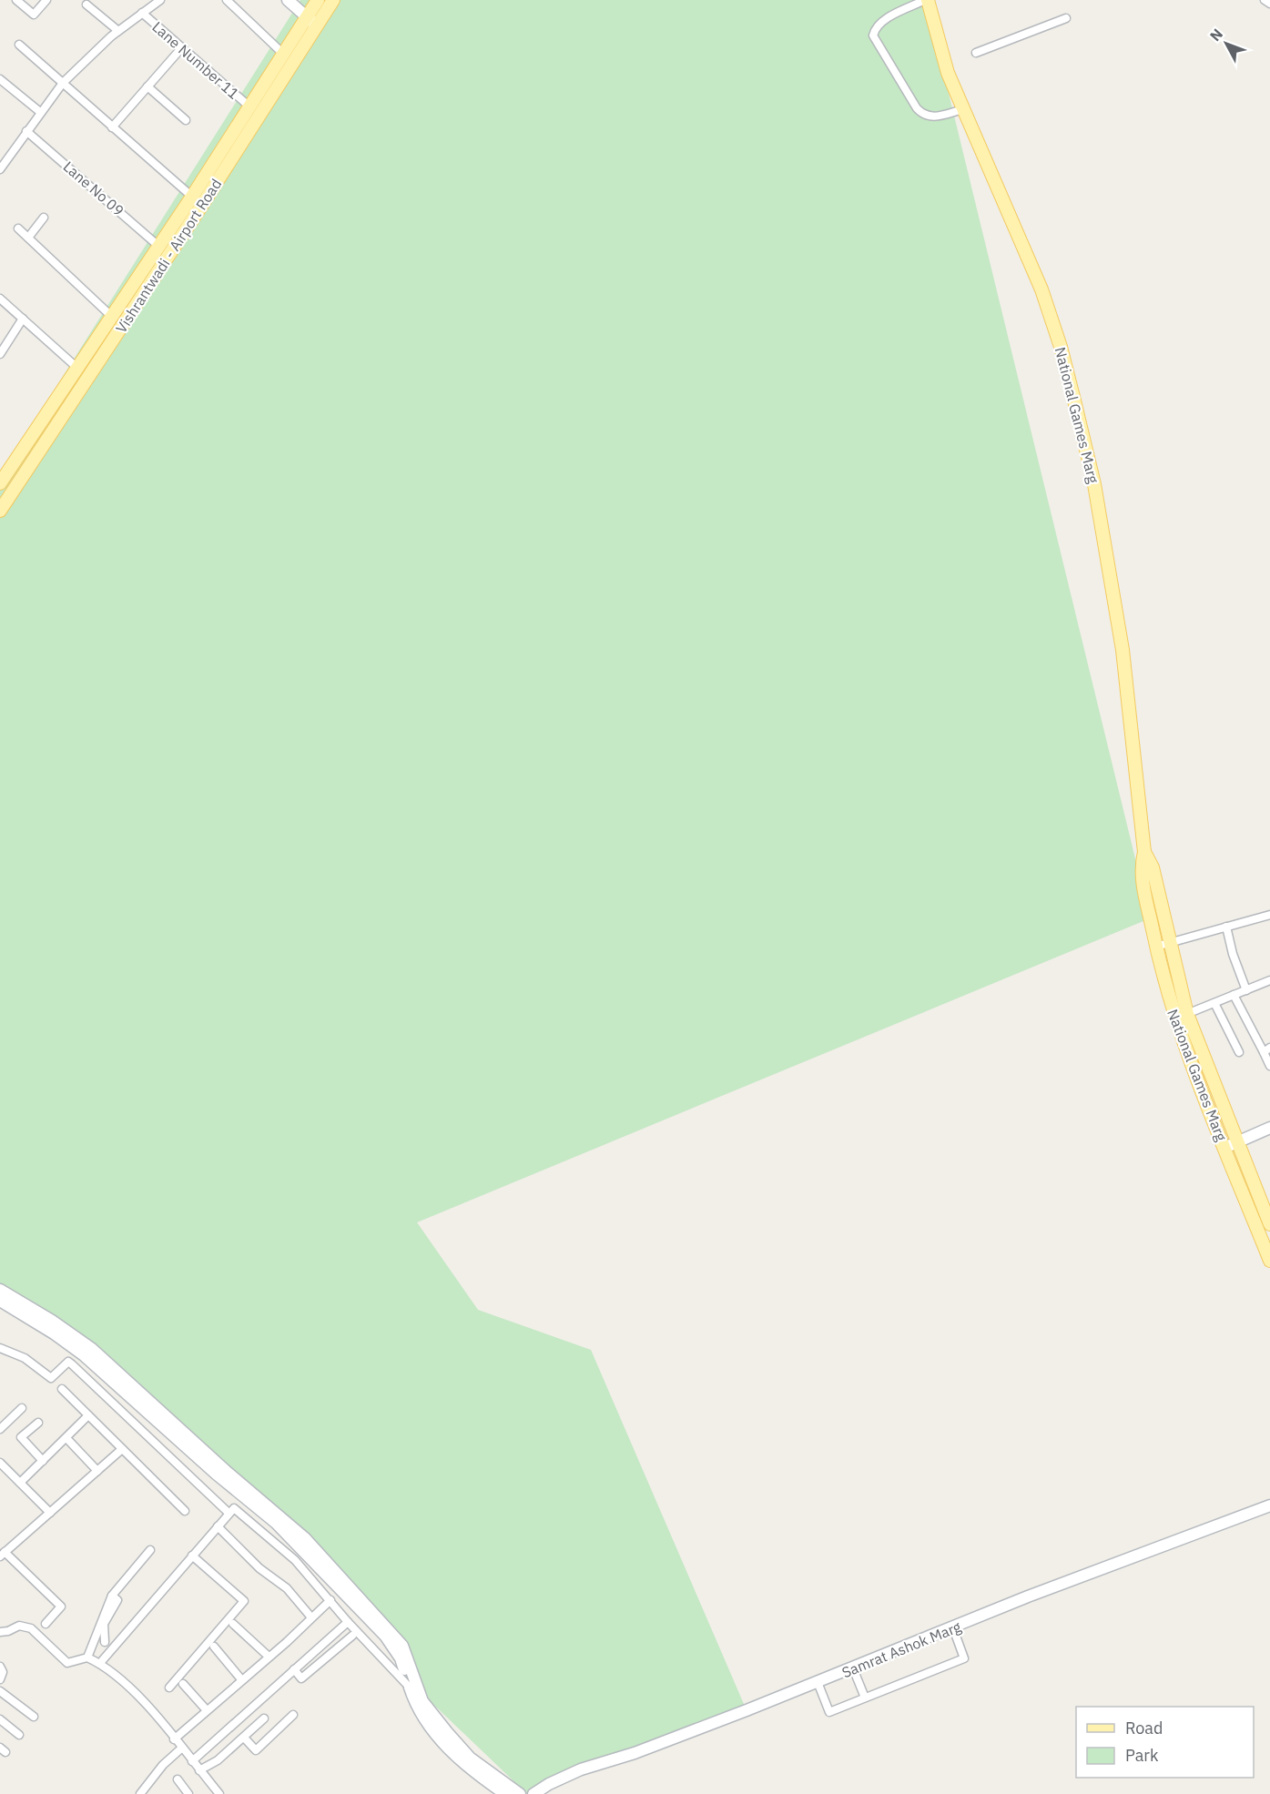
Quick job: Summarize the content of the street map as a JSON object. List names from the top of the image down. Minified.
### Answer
{"streets":{"main road":["Vishrantwadi - Airport Road","National Games Marg"],"street":["Lane Number 11","Lane No 09","Samrat Ashok Marg"]},"crossings":[["Lane Number 11","Vishrantwadi - Airport Road"],["Lane No 09","Vishrantwadi - Airport Road"]],"legend":["Road","Park"],"north":"top left"}
